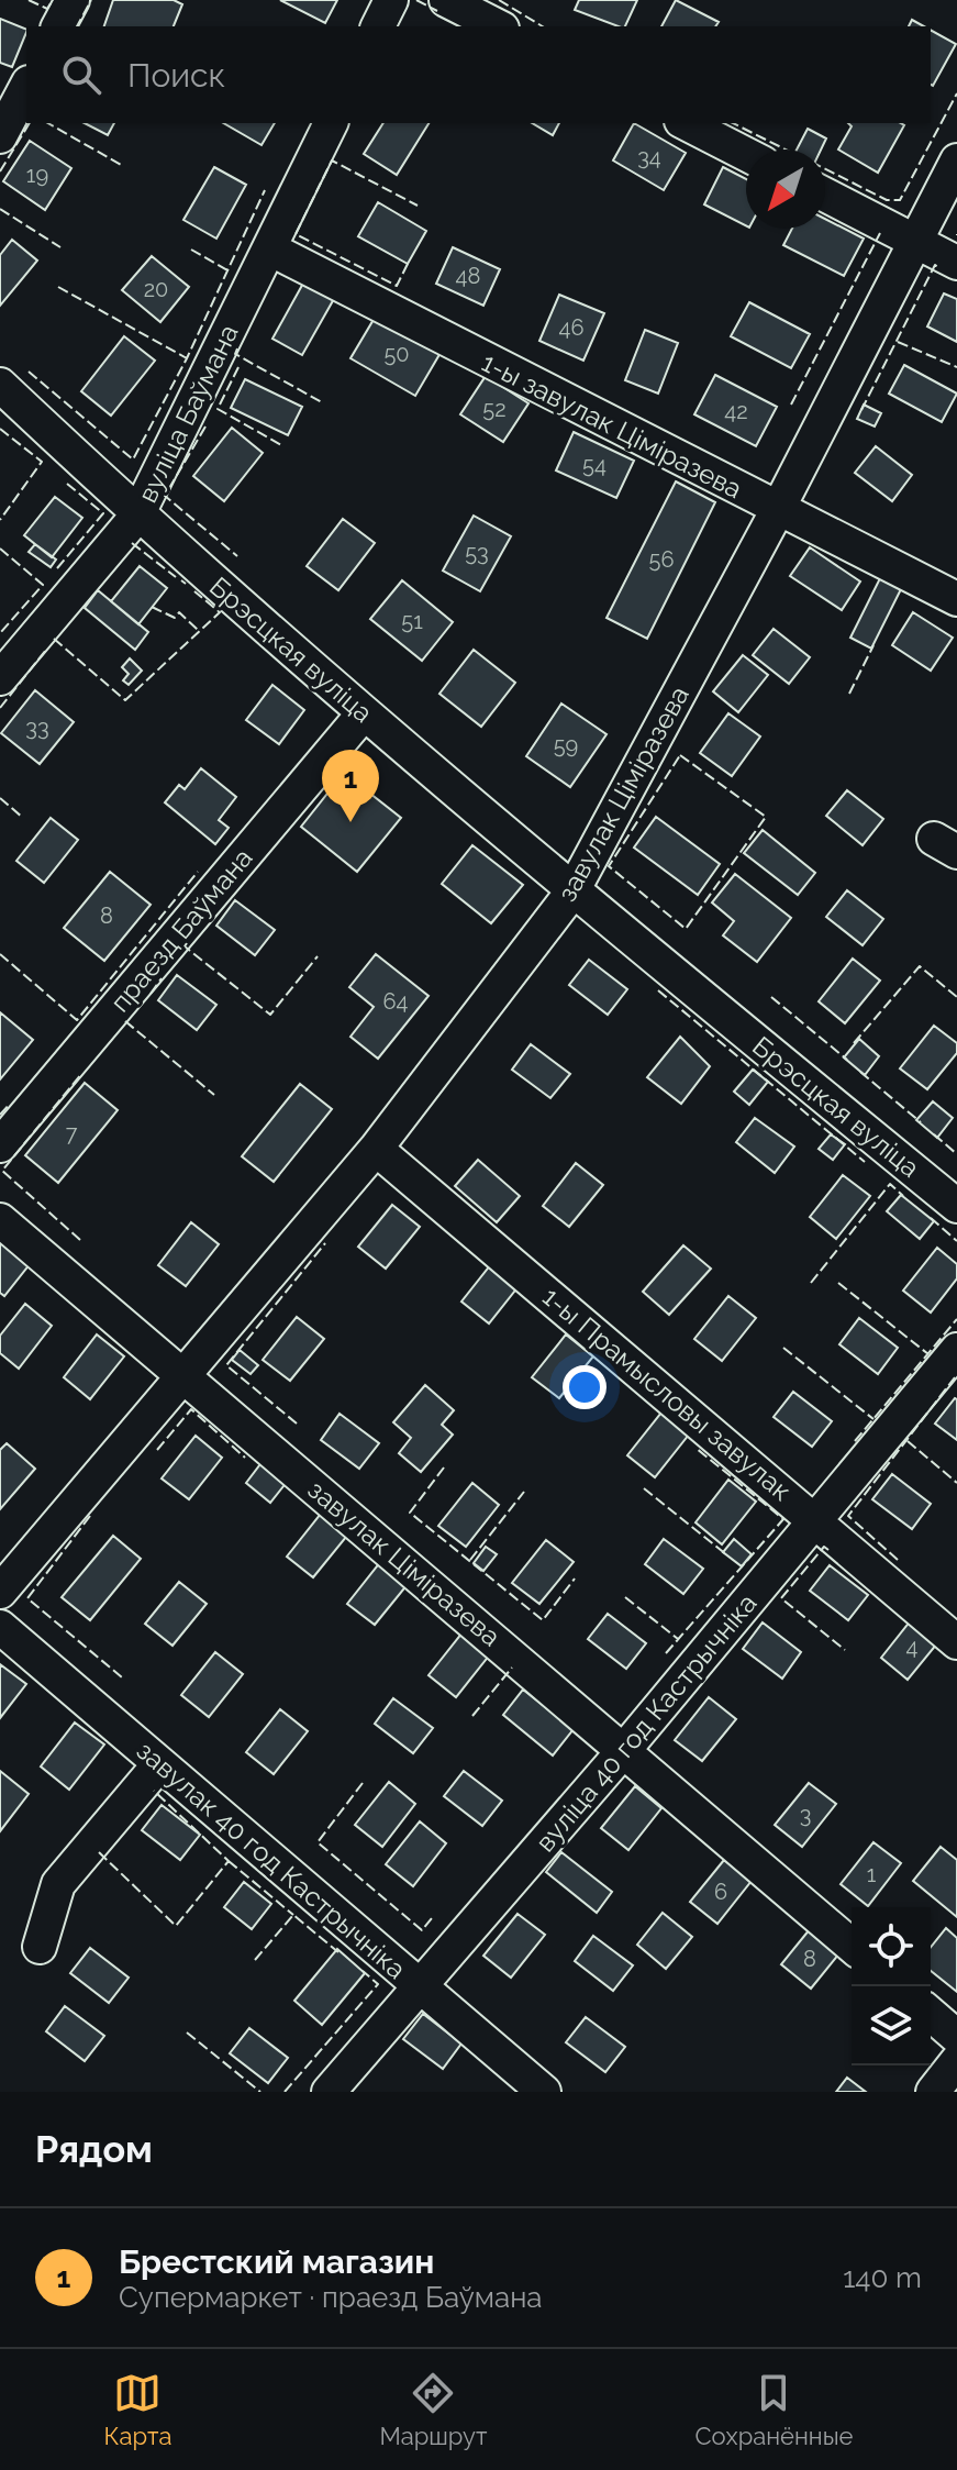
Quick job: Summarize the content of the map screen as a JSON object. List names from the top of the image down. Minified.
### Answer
{"streets":{"street":["вуліца Баўмана","1-ы завулак Ціміразева","Брэсцкая вуліца","завулак Ціміразева","праезд Баўмана","1-ы Прамысловы завулак","вуліца 40 год Кастрычніка","завулак 40 год Кастрычніка"]},"crossings":[["вуліца Баўмана","1-ы завулак Ціміразева"],["вуліца Баўмана","Брэсцкая вуліца"],["1-ы завулак Ціміразева","завулак Ціміразева"],["Брэсцкая вуліца","завулак Ціміразева"],["Брэсцкая вуліца","праезд Баўмана"],["завулак Ціміразева","1-ы Прамысловы завулак"],["завулак Ціміразева","вуліца 40 год Кастрычніка"],["1-ы Прамысловы завулак","вуліца 40 год Кастрычніка"],["вуліца 40 год Кастрычніка","завулак 40 год Кастрычніка"]],"house_numbers":["34","19","48","20","46","50","52","42","54","53","56","51","33","59","8","64","7","4","3","1","6","8"],"north":"bottom left","page":{"search":"Поиск","pins":"1","heading":"Рядом","list":[{"mark":"1","name":"Брестский магазин","note":"Супермаркет · праезд Баўмана","value":"140 m"}],"nav":["Карта","Маршрут","Сохранённые"]}}
